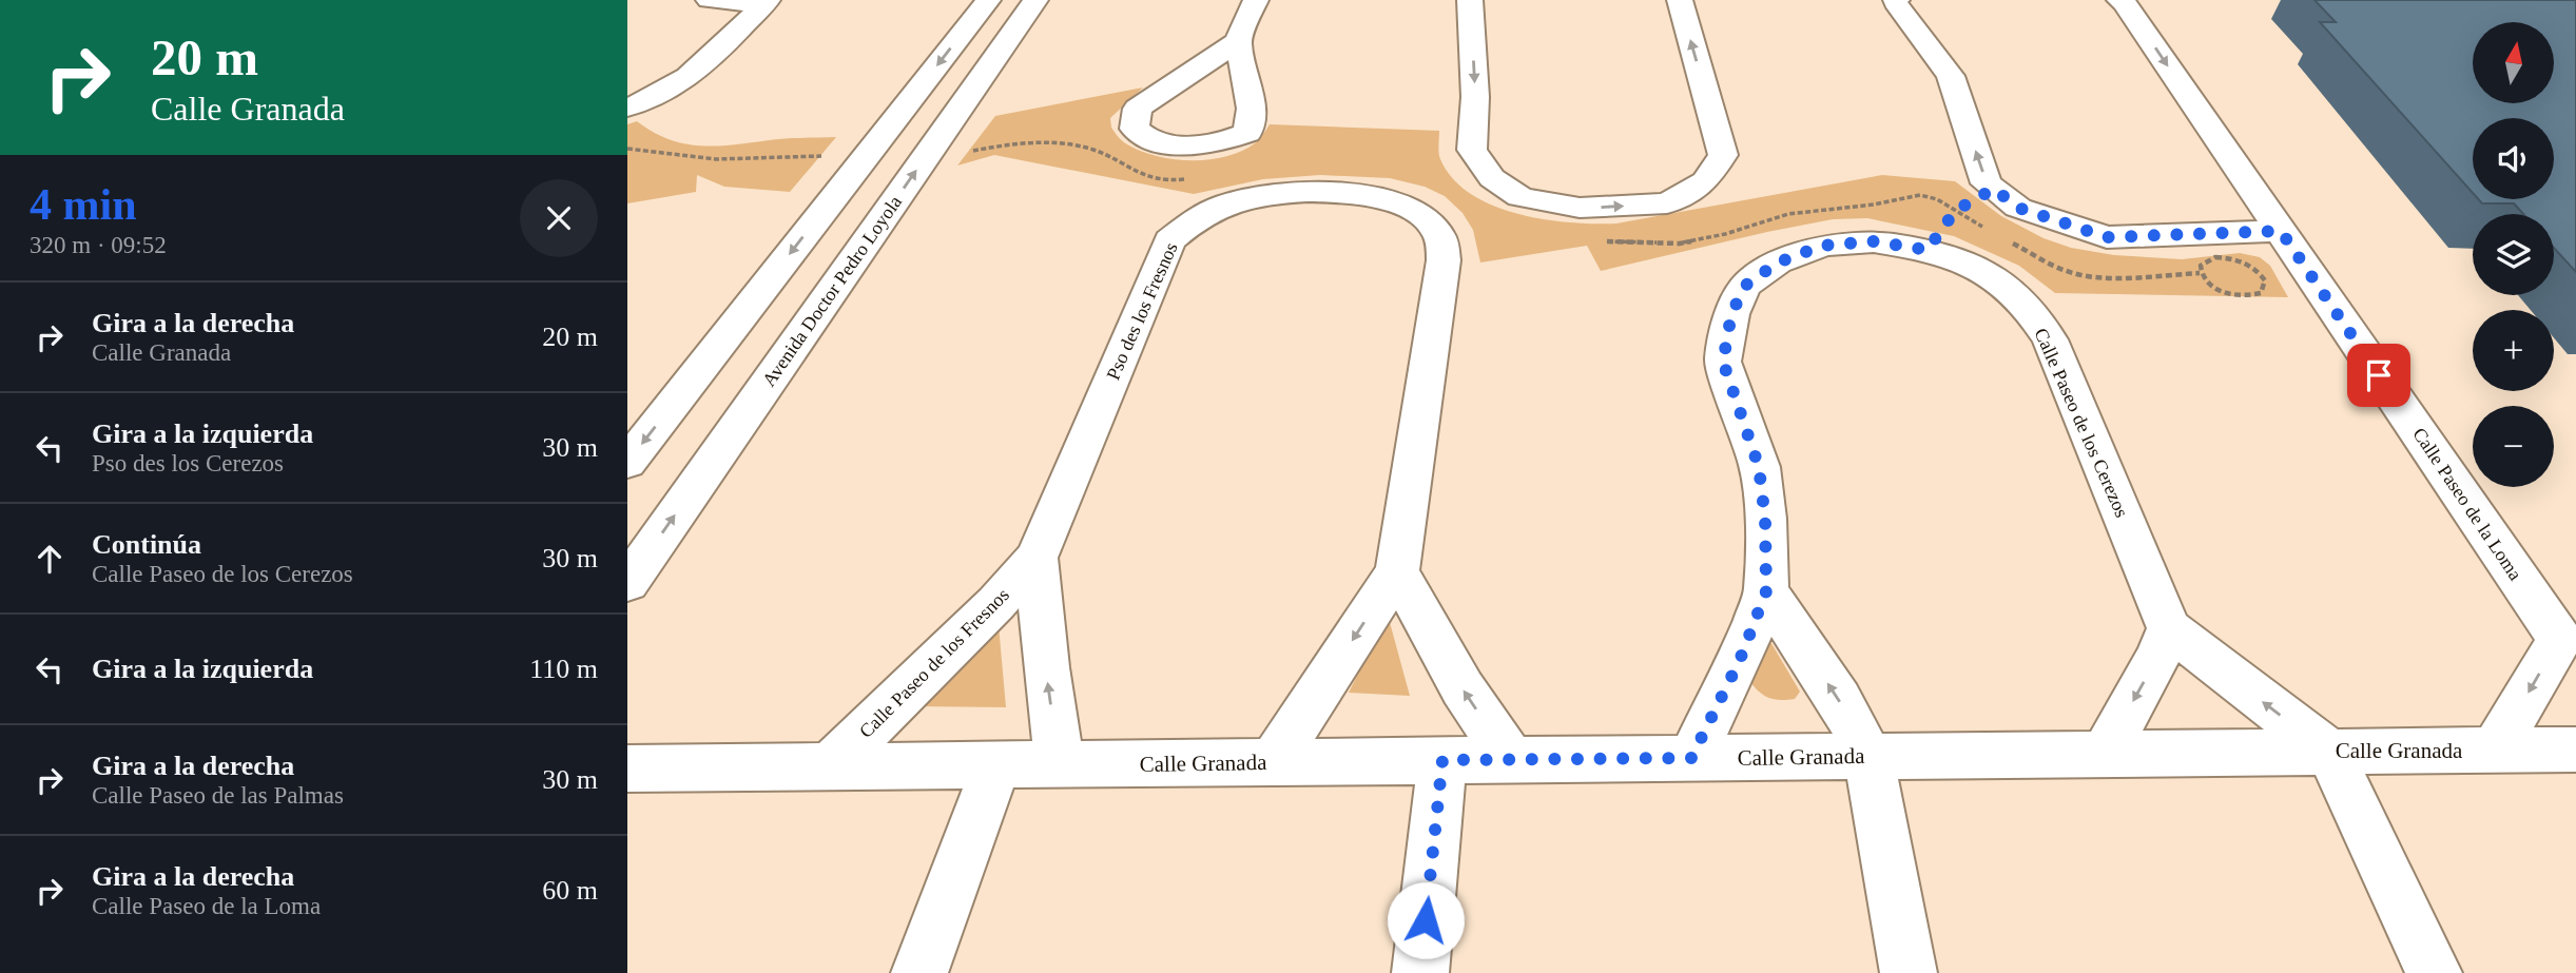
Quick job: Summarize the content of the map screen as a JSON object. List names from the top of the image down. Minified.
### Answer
{"streets":{"street":["Avenida Doctor Pedro Loyola","Pso des los Fresnos","Calle Paseo de los Cerezos","Calle Paseo de la Loma","Calle Paseo de los Fresnos","Calle Granada"]},"crossings":[["Pso des los Fresnos","Calle Paseo de los Fresnos"],["Calle Paseo de la Loma","Calle Granada"],["Calle Paseo de los Fresnos","Calle Granada"]],"one_way":["Calle Paseo de la Loma","Calle Paseo de los Fresnos"],"north":"top","page":{"turn":["20 m","Calle Granada"],"map_buttons":["+","−"],"heading":["4 min","320 m · 09:52"],"list":[{"name":"Gira a la derecha","note":"Calle Granada","value":"20 m"},{"name":"Gira a la izquierda","note":"Pso des los Cerezos","value":"30 m"},{"name":"Continúa","note":"Calle Paseo de los Cerezos","value":"30 m"},{"name":"Gira a la izquierda","value":"110 m"},{"name":"Gira a la derecha","note":"Calle Paseo de las Palmas","value":"30 m"},{"name":"Gira a la derecha","note":"Calle Paseo de la Loma","value":"60 m"}]}}
